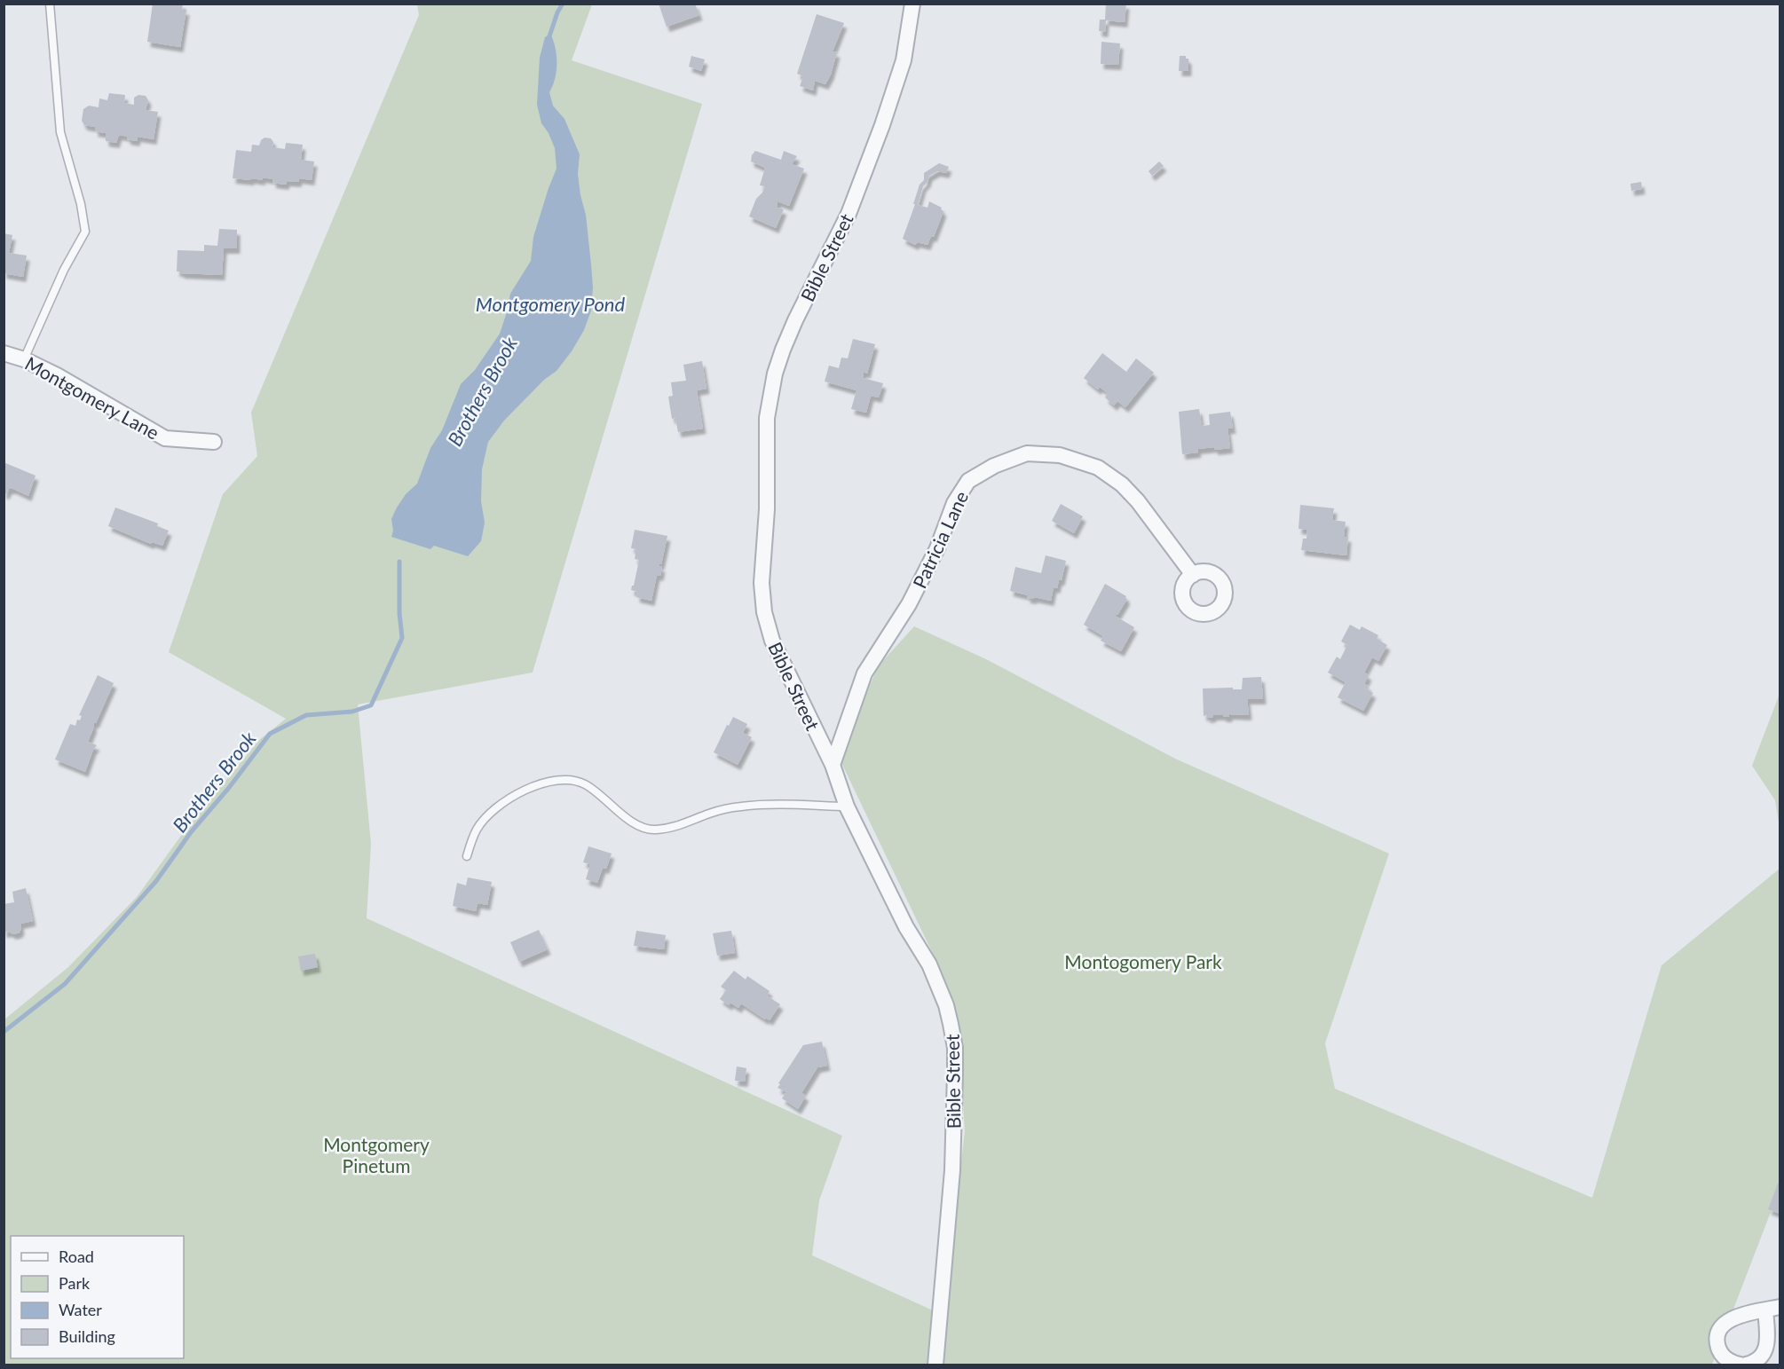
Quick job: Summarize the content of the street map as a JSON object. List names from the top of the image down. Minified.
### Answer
{"streets":{"street":["Bible Street","Montgomery Lane","Patricia Lane"]},"crossings":[["Bible Street","Patricia Lane"]],"water":["Montgomery Pond","Brothers Brook"],"parks":["Montogomery Park","Montgomery Pinetum"],"legend":["Road","Park","Water","Building"]}
